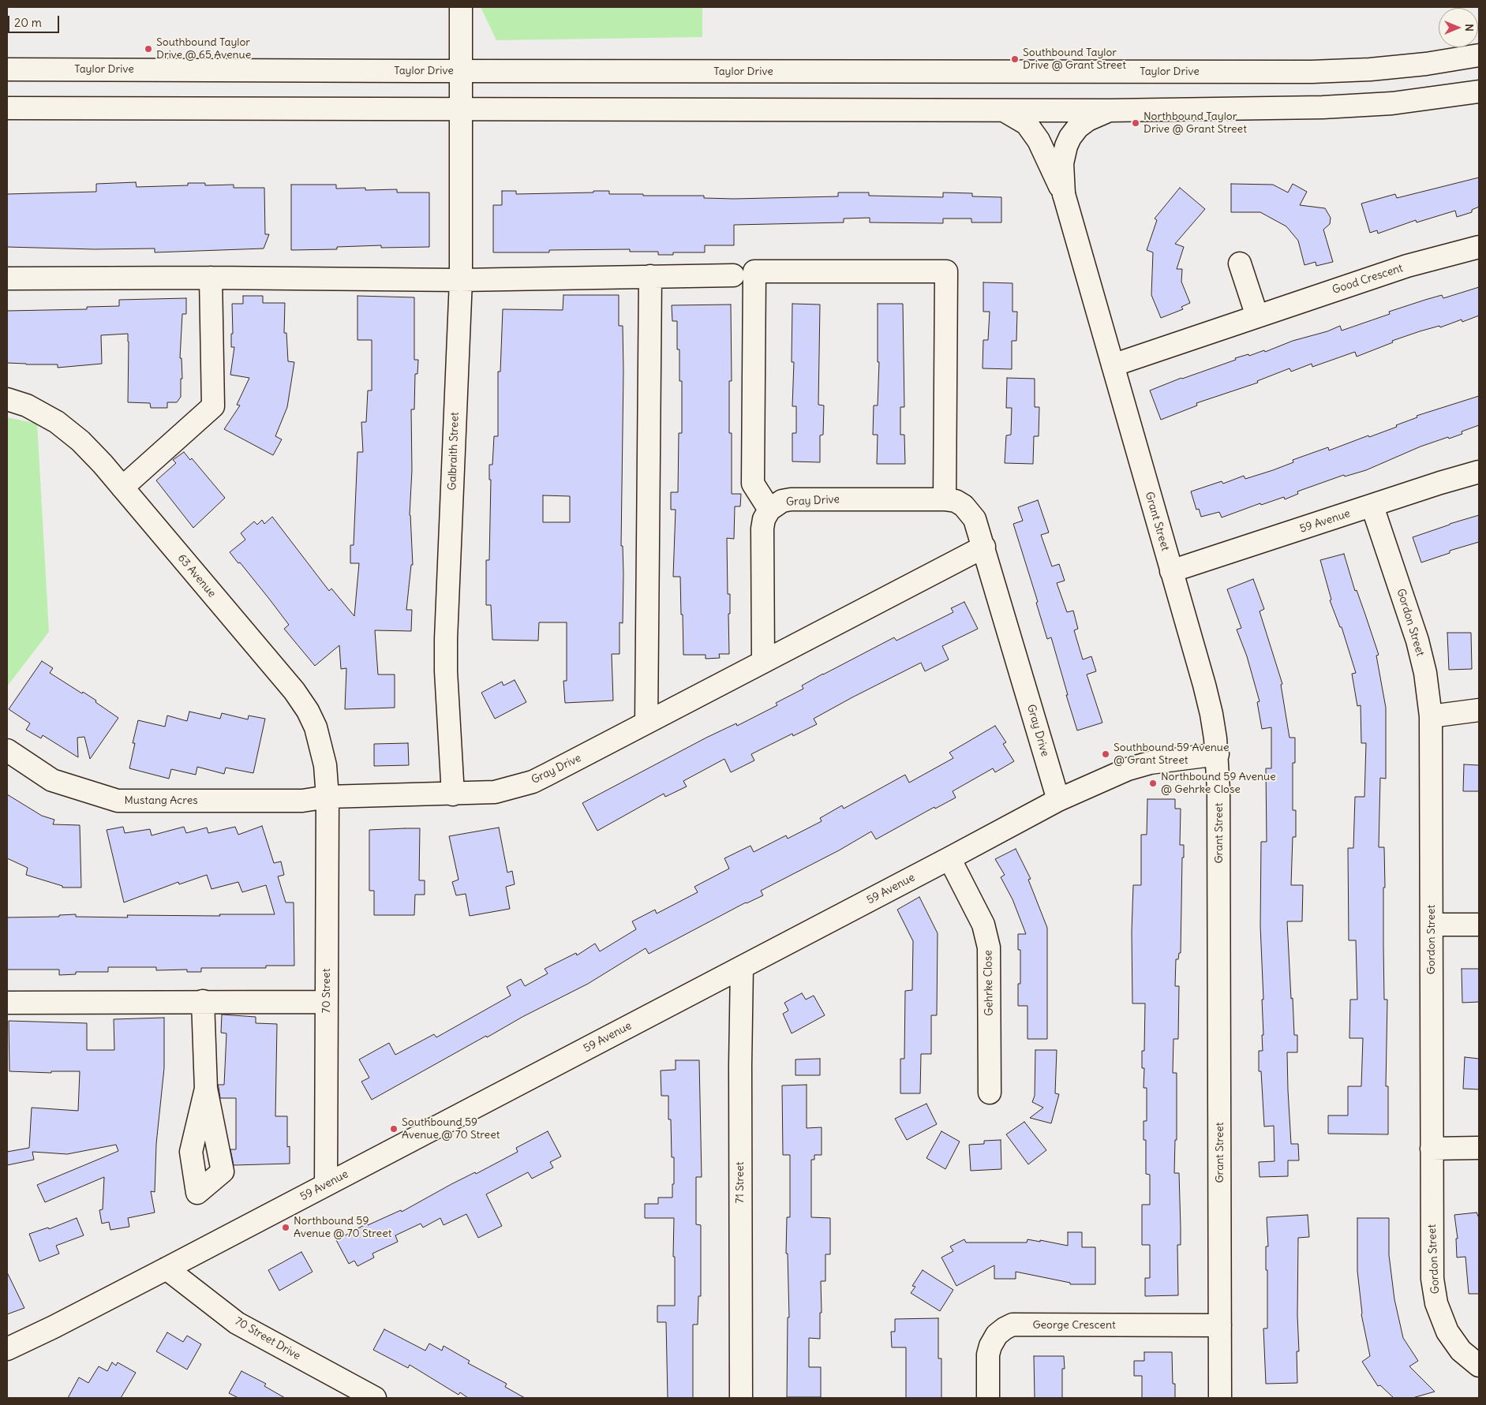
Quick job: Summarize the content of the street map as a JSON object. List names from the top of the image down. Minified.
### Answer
{"streets":{"street":["Taylor Drive","Good Crescent","Galbraith Street","Gray Drive","Grant Street","59 Avenue","63 Avenue","Gordon Street","Mustang Acres","Gehrke Close","70 Street","71 Street","George Crescent","70 Street Drive"]},"crossings":[["Taylor Drive","Galbraith Street"],["Good Crescent","Grant Street"],["Galbraith Street","Gray Drive"],["Gray Drive","59 Avenue"],["Gray Drive","63 Avenue"],["Gray Drive","Mustang Acres"],["Gray Drive","70 Street"],["Grant Street","59 Avenue"],["Grant Street","George Crescent"],["59 Avenue","Gordon Street"],["59 Avenue","Gehrke Close"],["59 Avenue","70 Street"],["59 Avenue","71 Street"],["59 Avenue","70 Street Drive"],["63 Avenue","Mustang Acres"],["63 Avenue","70 Street"],["Mustang Acres","70 Street"]],"places":["Southbound Taylor Drive @ 65 Avenue","Southbound Taylor Drive @ Grant Street","Northbound Taylor Drive @ Grant Street","Southbound 59 Avenue @ Grant Street","Northbound 59 Avenue @ Gehrke Close","Southbound 59 Avenue @ 70 Street","Northbound 59 Avenue @ 70 Street"],"scale_bar":"20 m","north":"right"}
